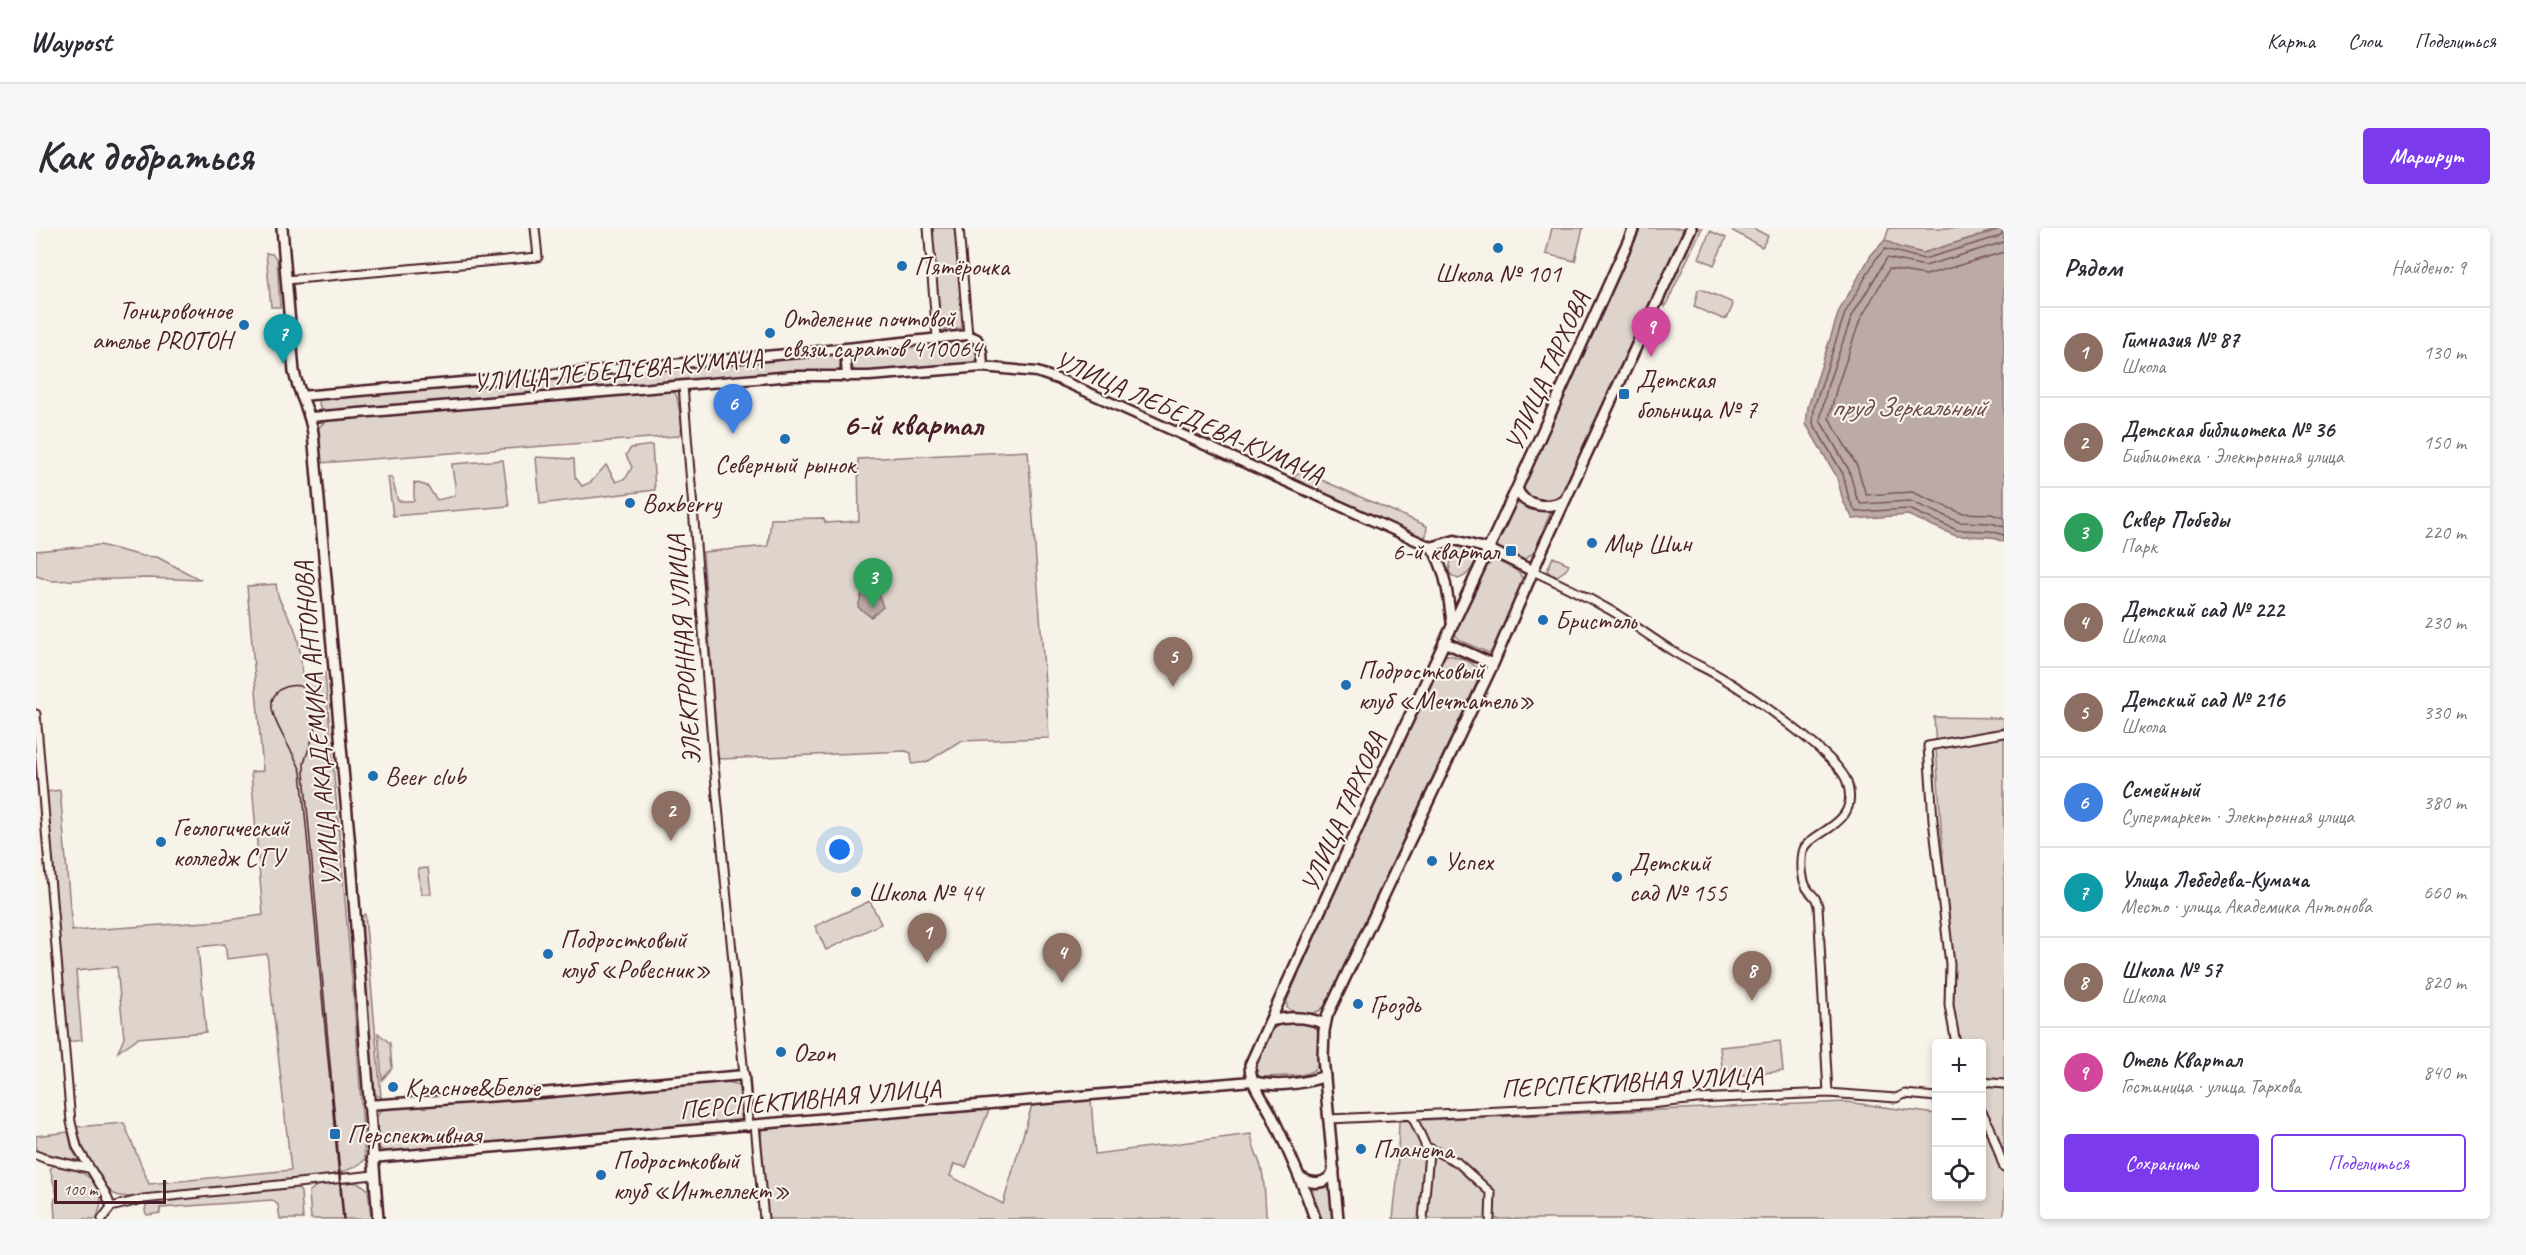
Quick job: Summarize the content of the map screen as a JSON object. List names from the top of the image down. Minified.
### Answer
{"streets":{"main road":["УЛИЦА ТАРХОВА","УЛИЦА АКАДЕМИКА АНТОНОВА"],"street":["УЛИЦА ЛЕБЕДЕВА-КУМАЧА","ЭЛЕКТРОННАЯ УЛИЦА","ПЕРСПЕКТИВНАЯ УЛИЦА"]},"crossings":[["УЛИЦА ЛЕБЕДЕВА-КУМАЧА","ЭЛЕКТРОННАЯ УЛИЦА"],["УЛИЦА ЛЕБЕДЕВА-КУМАЧА","УЛИЦА АКАДЕМИКА АНТОНОВА"],["УЛИЦА ТАРХОВА","ПЕРСПЕКТИВНАЯ УЛИЦА"],["ЭЛЕКТРОННАЯ УЛИЦА","ПЕРСПЕКТИВНАЯ УЛИЦА"],["УЛИЦА АКАДЕМИКА АНТОНОВА","ПЕРСПЕКТИВНАЯ УЛИЦА"]],"districts":["6-й квартал"],"water":["пруд Зеркальный"],"places":{"other":["Школа № 101","Пятёрочка","Тонировочное ателье PROTOH","Отделение почтовой связи саратов 410064","Северный рынок","Boxberry","Мир Шин","Бристоль","Подростковый клуб «Мечтатель»","Beer club","Геологический колледж СГУ","Успех","Детский сад № 155","Школа № 44","Подростковый клуб «Ровесник»","Гроздь","Ozon","Красное&Белое","Планета","Подростковый клуб «Интеллект»"],"transit":["Детская больница № 7","6-й квартал","Перспективная"]},"scale_bar":"100 m","page":{"header":"Waypost","nav":["Карта","Слои","Поделиться"],"buttons":["Маршрут",["Сохранить","Поделиться"]],"title":"Как добраться","heading":["Рядом","Найдено: 9"],"list":[{"mark":"1","name":"Гимназия № 87","note":"Школа","value":"130 m"},{"mark":"2","name":"Детская библиотека № 36","note":"Библиотека · Электронная улица","value":"150 m"},{"mark":"3","name":"Сквер Победы","note":"Парк","value":"220 m"},{"mark":"4","name":"Детский сад № 222","note":"Школа","value":"230 m"},{"mark":"5","name":"Детский сад № 216","note":"Школа","value":"330 m"},{"mark":"6","name":"Семейный","note":"Супермаркет · Электронная улица","value":"380 m"},{"mark":"7","name":"Улица Лебедева-Кумача","note":"Место · улица Академика Антонова","value":"660 m"},{"mark":"8","name":"Школа № 57","note":"Школа","value":"820 m"},{"mark":"9","name":"Отель Квартал","note":"Гостиница · улица Тархова","value":"840 m"}],"pins":["9","7","6","3","5","2","1","4","8"],"map_buttons":["+","−"],"scale":"100 m"}}
